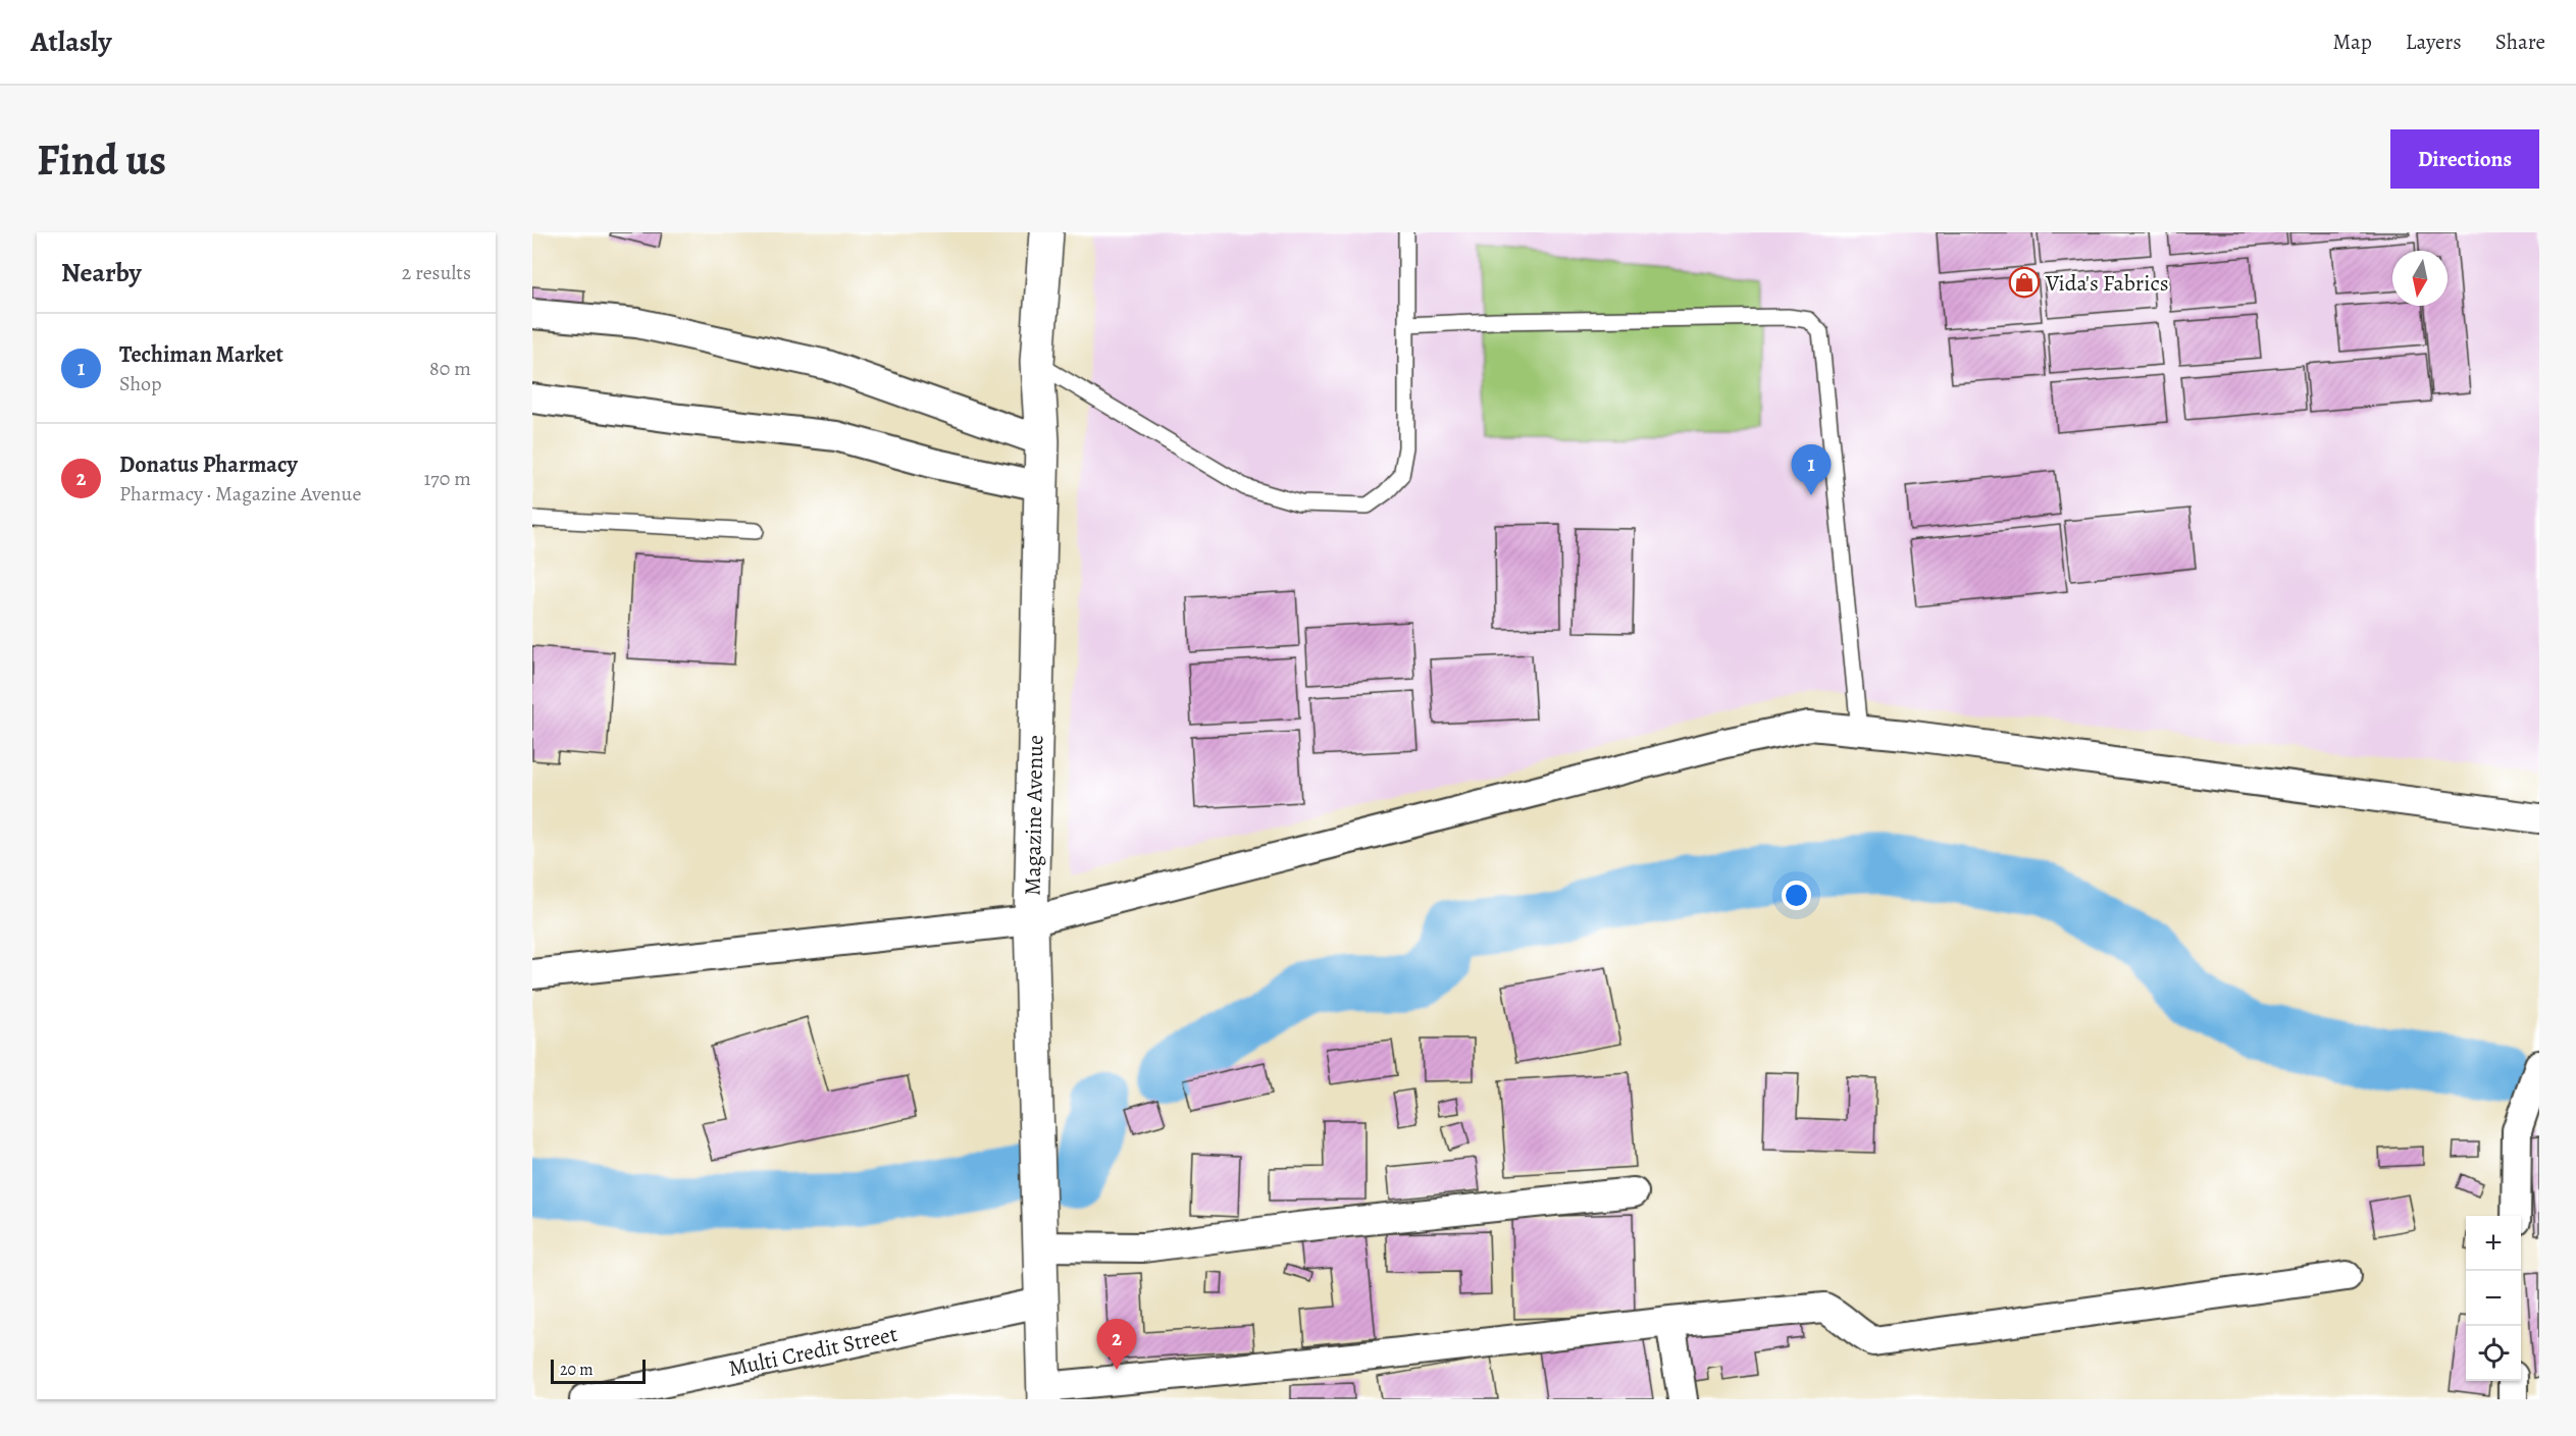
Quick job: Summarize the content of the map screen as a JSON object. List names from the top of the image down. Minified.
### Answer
{"streets":{"street":["Magazine Avenue","Multi Credit Street"]},"crossings":[["Magazine Avenue","Multi Credit Street"]],"places":{"shop":["Vida's Fabrics"]},"scale_bar":"20 m","north":"bottom","page":{"header":"Atlasly","nav":["Map","Layers","Share"],"buttons":"Directions","title":"Find us","heading":["Nearby","2 results"],"list":[{"mark":"1","name":"Techiman Market","note":"Shop","value":"80 m"},{"mark":"2","name":"Donatus Pharmacy","note":"Pharmacy · Magazine Avenue","value":"170 m"}],"pins":["1","2"],"map_buttons":["+","−"],"scale":"20 m"}}
